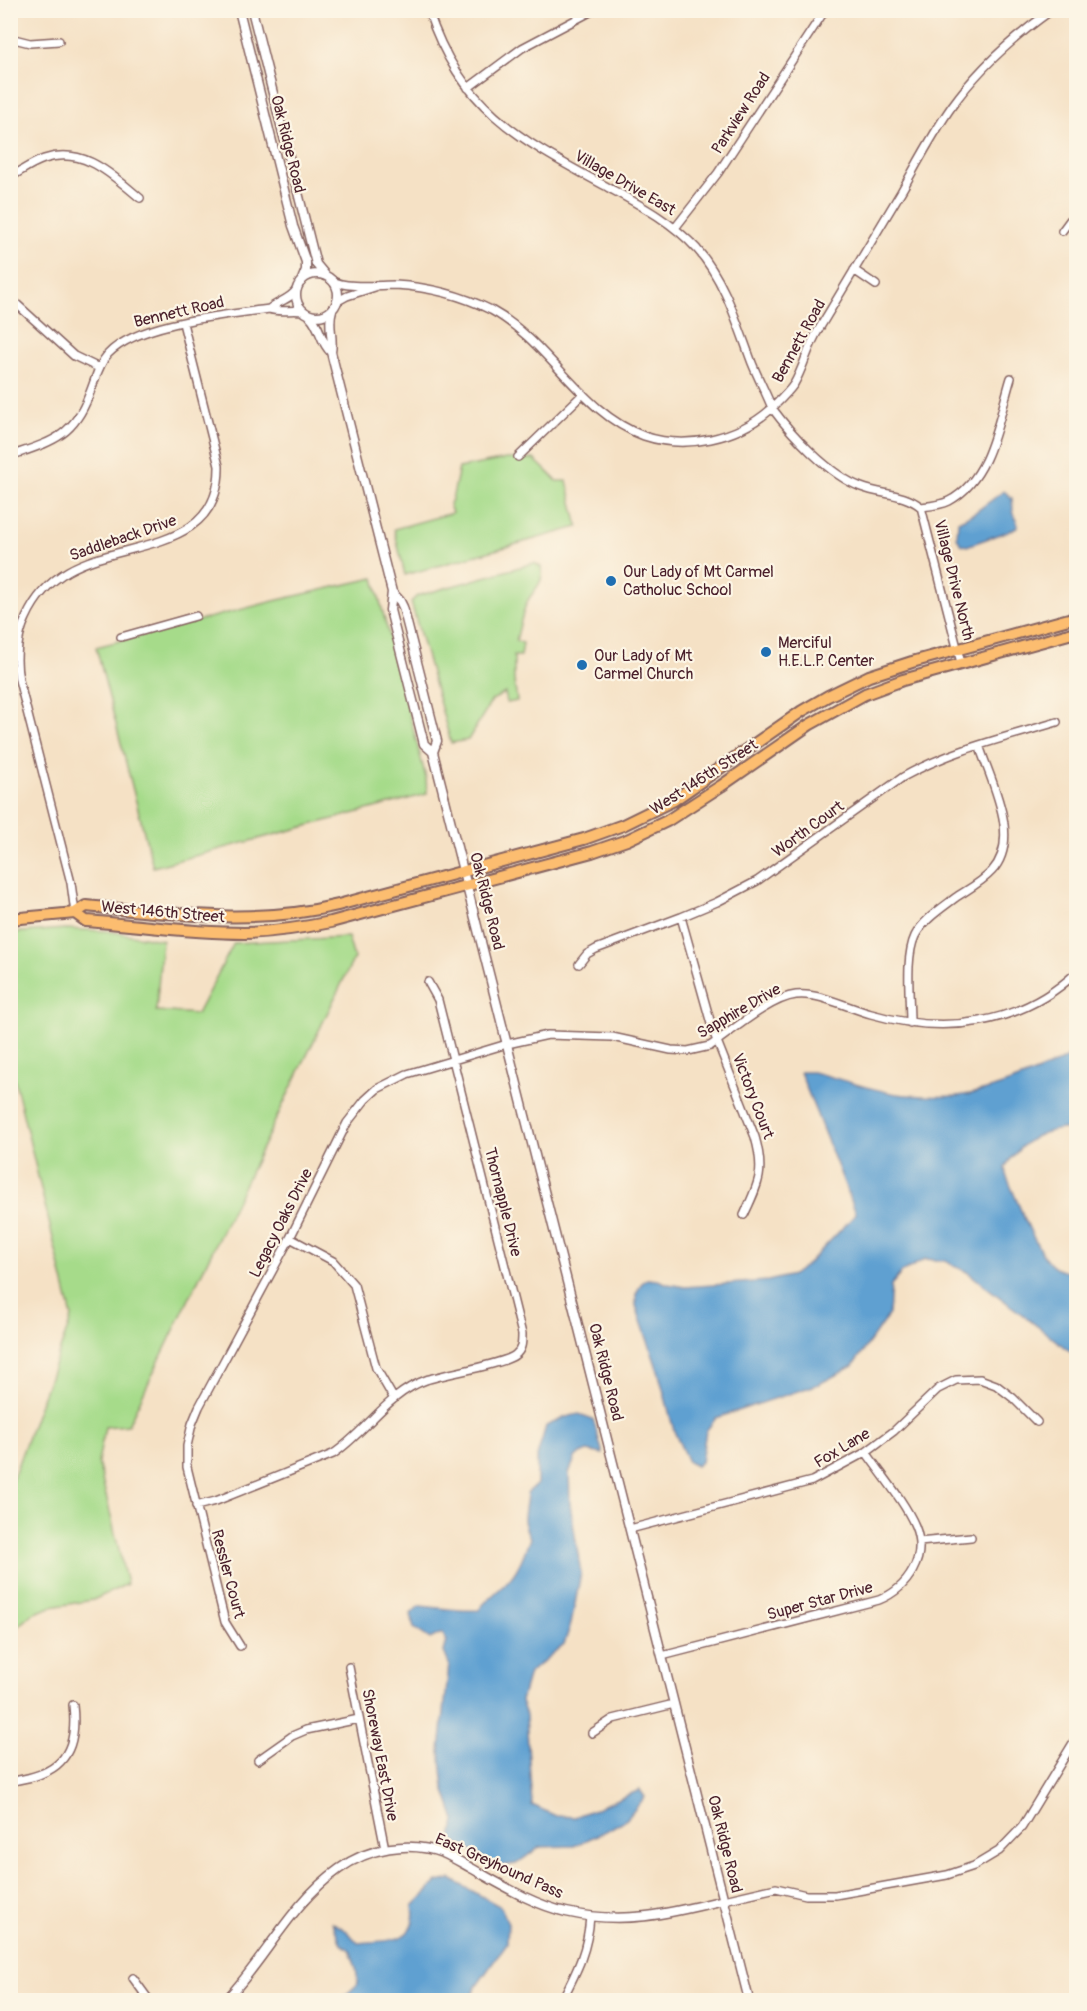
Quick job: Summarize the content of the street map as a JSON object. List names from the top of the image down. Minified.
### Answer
{"streets":{"main road":["West 146th Street"],"street":["Parkview Road","Oak Ridge Road","Village Drive East","Bennett Road","Saddleback Drive","Village Drive North","Worth Court","Sapphire Drive","Victory Court","Thornapple Drive","Legacy Oaks Drive","Fox Lane","Ressler Court","Super Star Drive","Shoreway East Drive","East Greyhound Pass"]},"crossings":[["Parkview Road","Village Drive East"],["Oak Ridge Road","Bennett Road"],["Oak Ridge Road","West 146th Street"],["Oak Ridge Road","Sapphire Drive"],["Oak Ridge Road","Legacy Oaks Drive"],["Oak Ridge Road","Fox Lane"],["Oak Ridge Road","Super Star Drive"],["Oak Ridge Road","East Greyhound Pass"],["Village Drive East","Bennett Road"],["Village Drive East","Village Drive North"],["Bennett Road","Saddleback Drive"],["Bennett Road","Village Drive North"],["Saddleback Drive","West 146th Street"],["Village Drive North","West 146th Street"],["Worth Court","Victory Court"],["Sapphire Drive","Victory Court"],["Sapphire Drive","Legacy Oaks Drive"],["Thornapple Drive","Legacy Oaks Drive"],["Legacy Oaks Drive","Ressler Court"],["Shoreway East Drive","East Greyhound Pass"]],"places":["Our Lady of Mt Carmel Catholuc School","Merciful H.E.L.P. Center","Our Lady of Mt Carmel Church"]}
